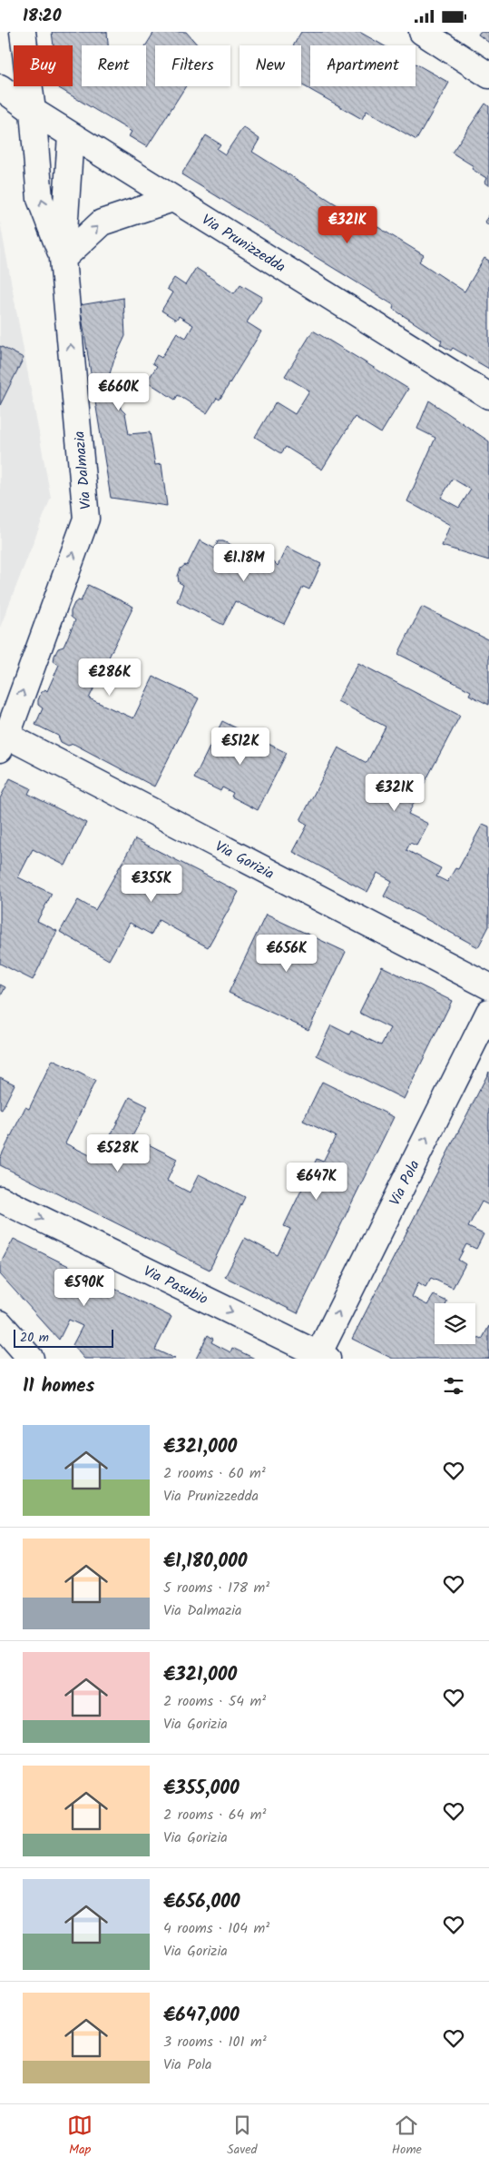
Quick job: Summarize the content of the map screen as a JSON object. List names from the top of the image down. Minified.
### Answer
{"streets":{"street":["Via Prunizzedda","Via Dalmazia","Via Gorizia","Via Pola","Via Pasubio"]},"crossings":[["Via Prunizzedda","Via Dalmazia"],["Via Dalmazia","Via Gorizia"],["Via Pola","Via Pasubio"]],"one_way":["Via Dalmazia","Via Pola","Via Pasubio"],"scale_bar":"20 m","page":{"status":"18:20","chip":["Buy","Rent","Filters","New","Apartment"],"price":["€321K","€660K","€1.18M","€286K","€512K","€321K","€355K","€656K","€528K","€647K","€590K"],"scale":"20 m","heading":"11 homes","list":[{"name":"€321,000","note":"2 rooms · 60 m² · Via Prunizzedda"},{"name":"€1,180,000","note":"5 rooms · 178 m² · Via Dalmazia"},{"name":"€321,000","note":"2 rooms · 54 m² · Via Gorizia"},{"name":"€355,000","note":"2 rooms · 64 m² · Via Gorizia"},{"name":"€656,000","note":"4 rooms · 104 m² · Via Gorizia"},{"name":"€647,000","note":"3 rooms · 101 m² · Via Pola"}],"tabs":["Map","Saved","Home"]}}
